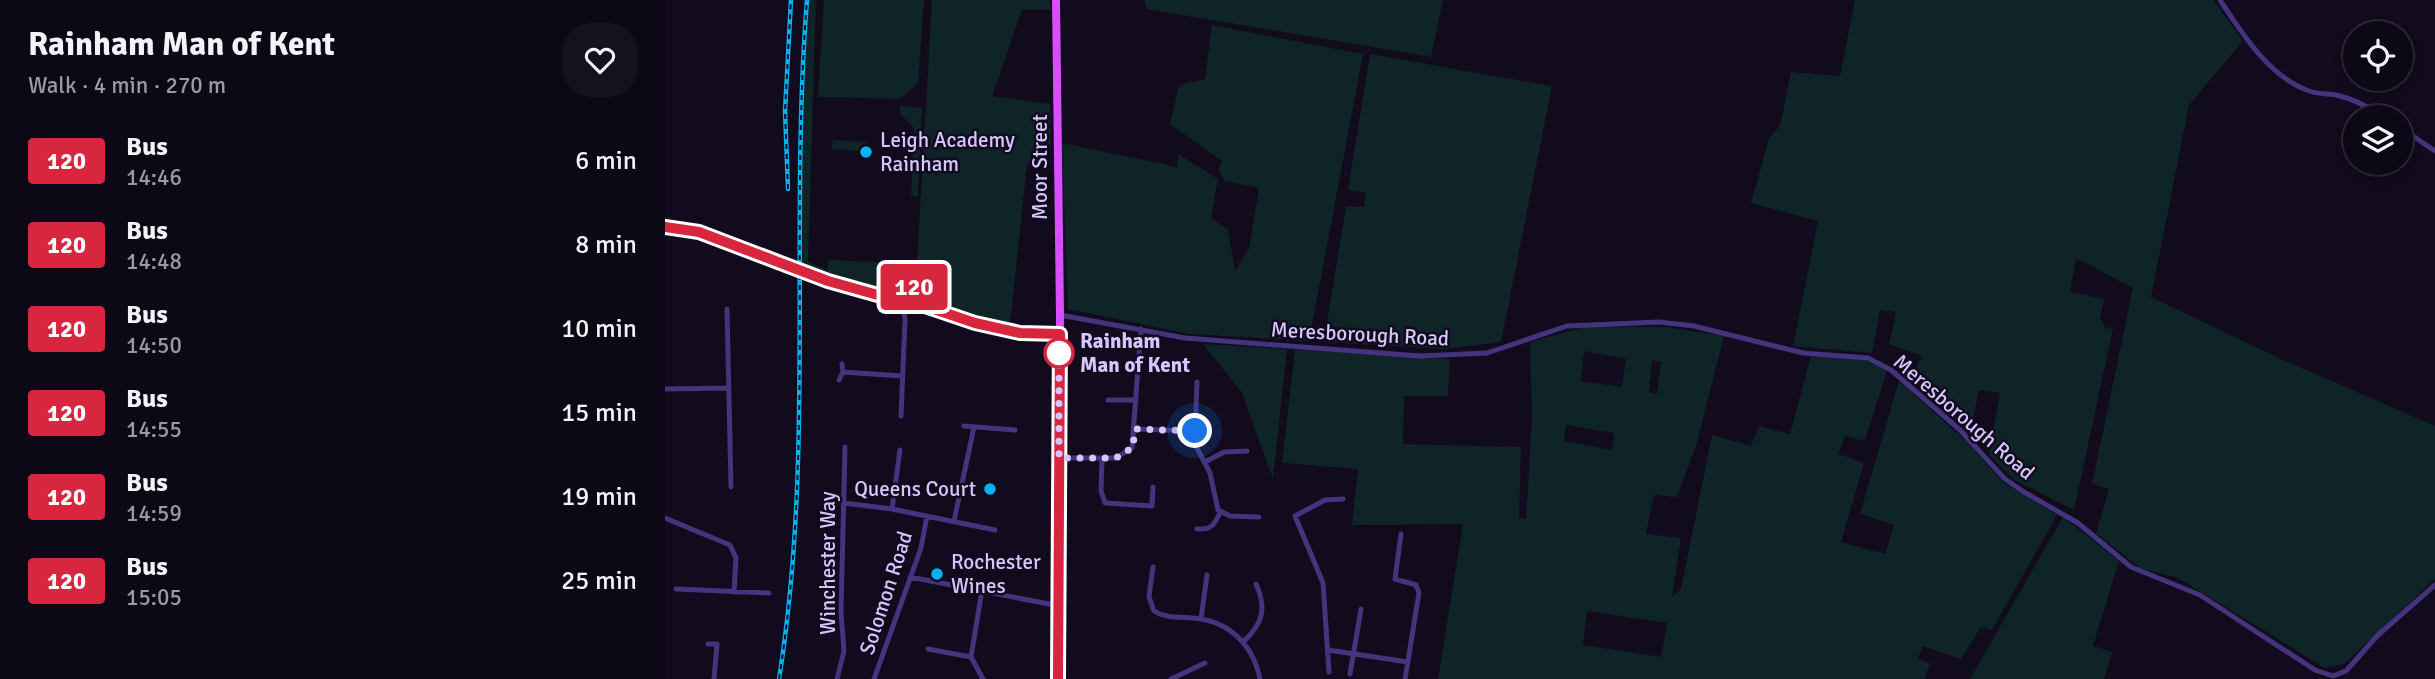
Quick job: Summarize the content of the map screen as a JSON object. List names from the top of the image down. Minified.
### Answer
{"streets":{"main road":["Moor Street"],"street":["Meresborough Road","Winchester Way","Solomon Road"]},"crossings":[["Moor Street","Meresborough Road"]],"places":["Leigh Academy Rainham","Rainham Man of Kent","Queens Court","Rochester Wines"],"lines":["bus line 120"],"page":{"heading":["Rainham Man of Kent","Walk · 4 min · 270 m"],"on_map":"120","list":[{"mark":"120","name":"Bus","note":"14:46","value":"6 min"},{"mark":"120","name":"Bus","note":"14:48","value":"8 min"},{"mark":"120","name":"Bus","note":"14:50","value":"10 min"},{"mark":"120","name":"Bus","note":"14:55","value":"15 min"},{"mark":"120","name":"Bus","note":"14:59","value":"19 min"},{"mark":"120","name":"Bus","note":"15:05","value":"25 min"}]}}
